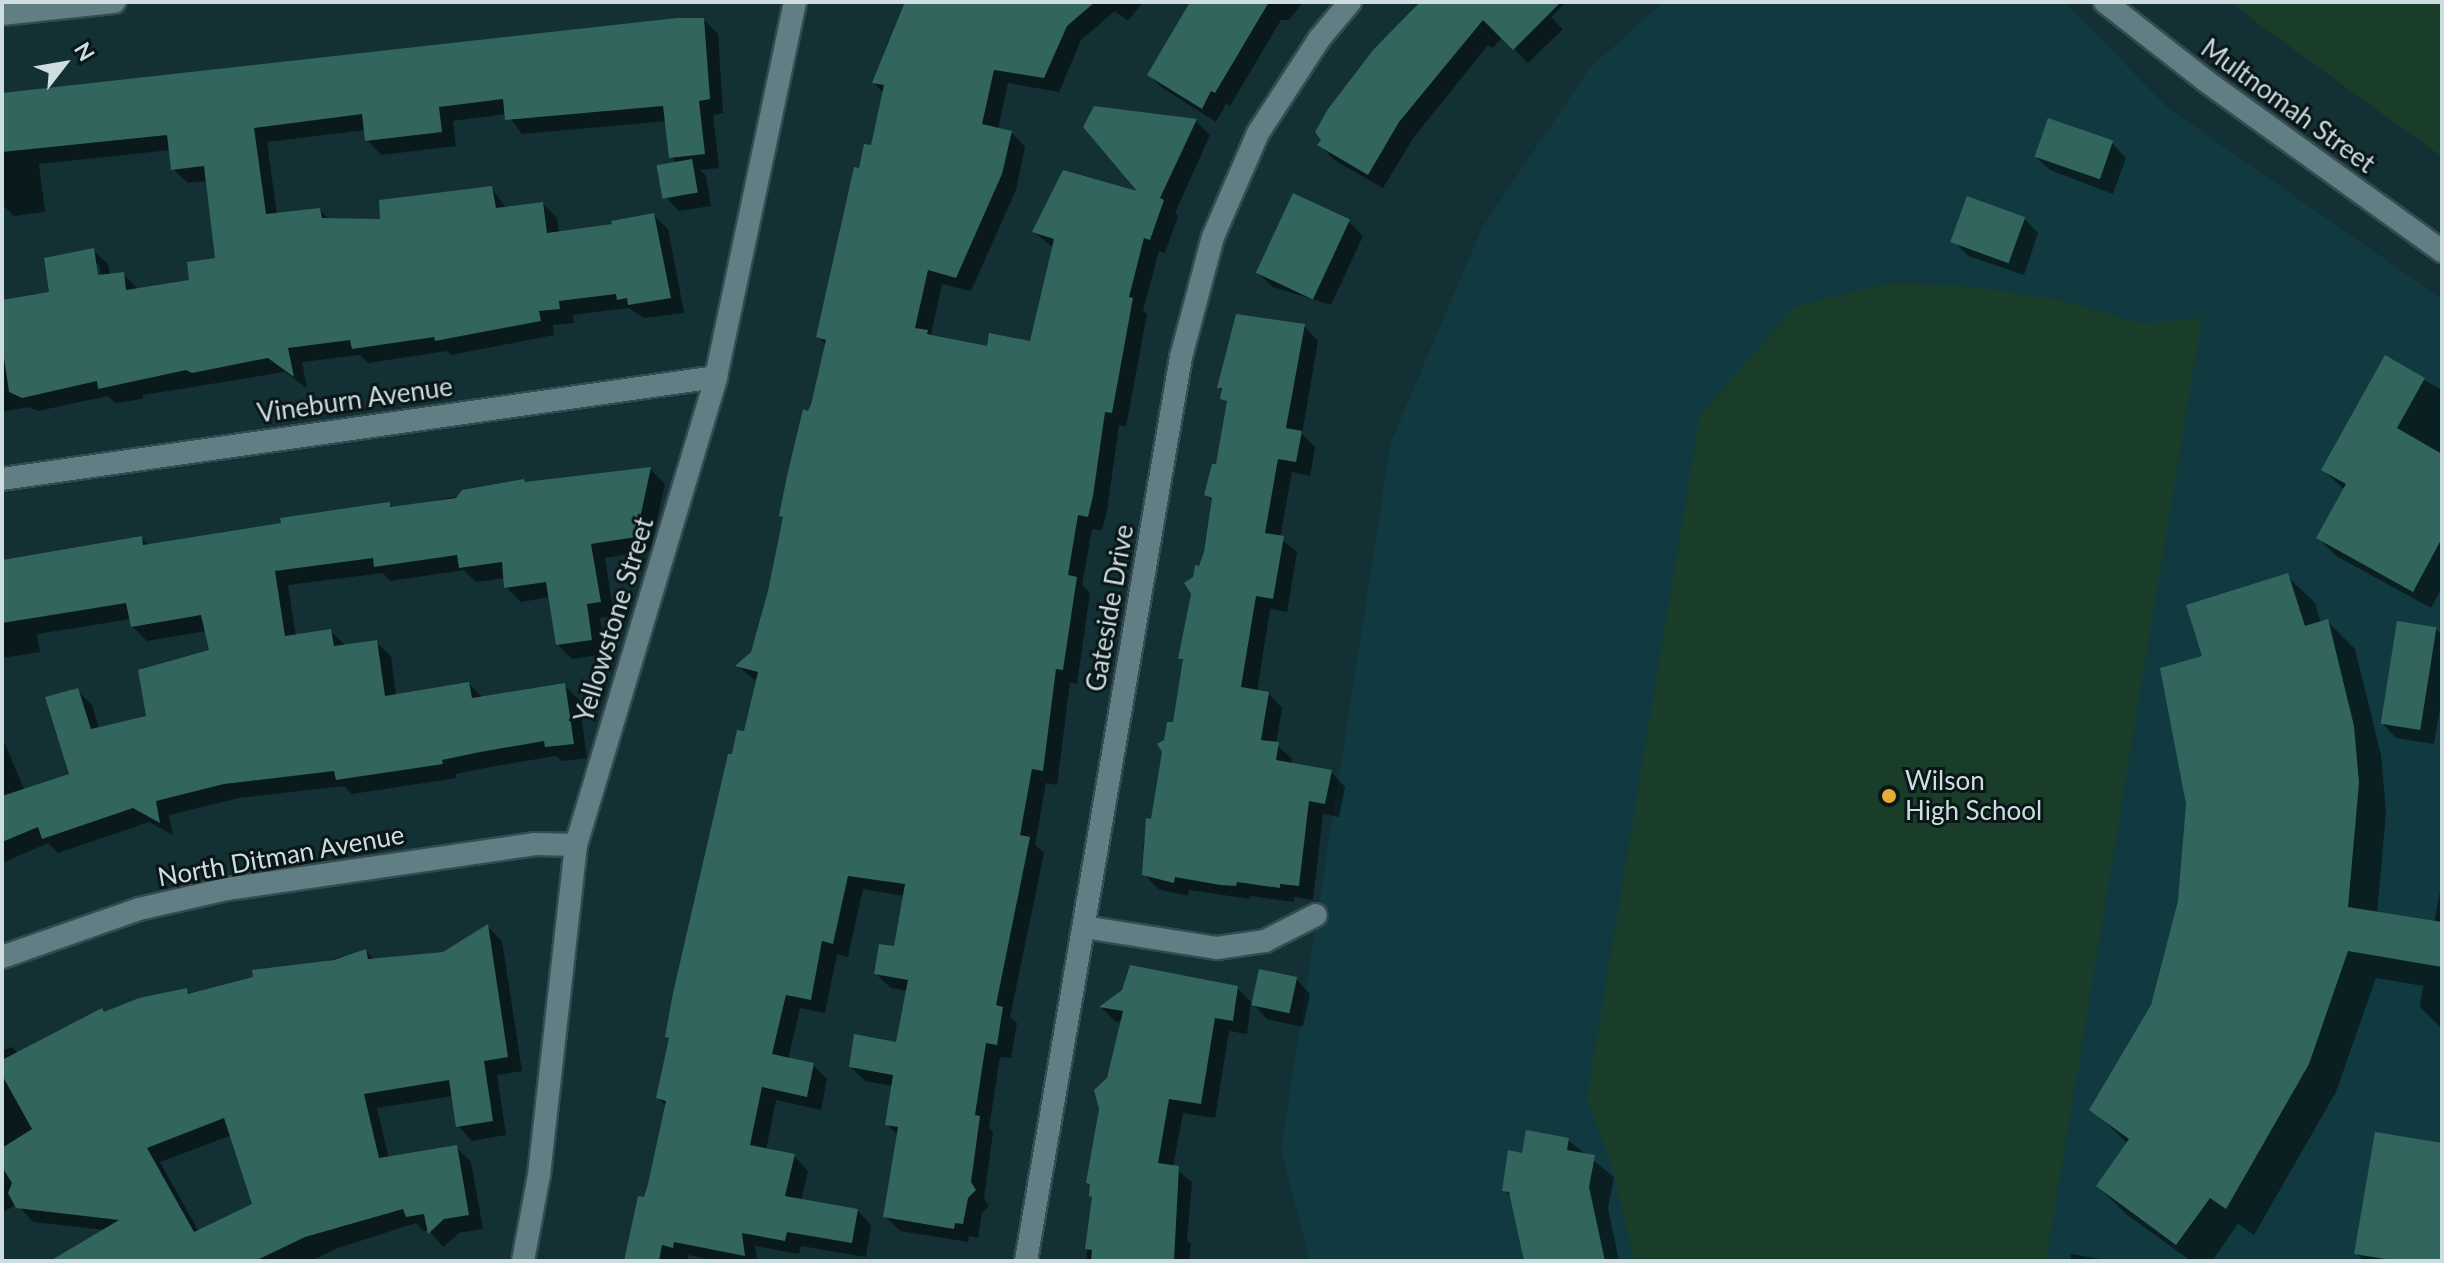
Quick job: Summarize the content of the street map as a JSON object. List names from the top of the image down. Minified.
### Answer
{"streets":{"street":["Multnomah Street","Vineburn Avenue","Gateside Drive","Yellowstone Street","North Ditman Avenue"]},"crossings":[["Vineburn Avenue","Yellowstone Street"],["Yellowstone Street","North Ditman Avenue"]],"places":["Wilson High School"],"north":"top right"}
